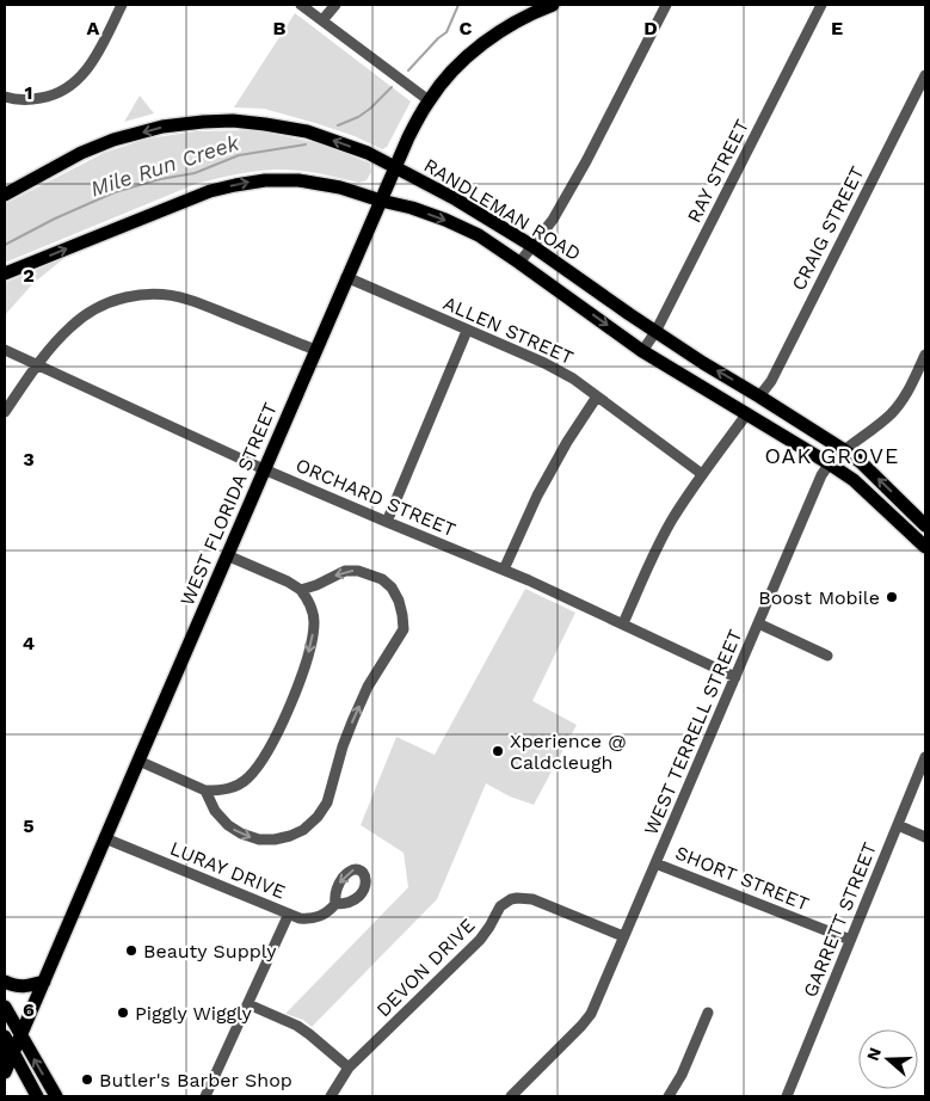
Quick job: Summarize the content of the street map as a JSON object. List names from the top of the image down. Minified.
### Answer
{"streets":{"main road":["RANDLEMAN ROAD","WEST FLORIDA STREET"],"street":["RAY STREET","CRAIG STREET","ALLEN STREET","ORCHARD STREET","WEST TERRELL STREET","LURAY DRIVE","SHORT STREET","GARRETT STREET","DEVON DRIVE"]},"crossings":[["RAY STREET","RANDLEMAN ROAD"],["RANDLEMAN ROAD","CRAIG STREET"],["RANDLEMAN ROAD","WEST FLORIDA STREET"],["RANDLEMAN ROAD","WEST TERRELL STREET"],["ALLEN STREET","WEST FLORIDA STREET"],["ORCHARD STREET","WEST FLORIDA STREET"],["ORCHARD STREET","WEST TERRELL STREET"],["WEST FLORIDA STREET","LURAY DRIVE"],["WEST TERRELL STREET","SHORT STREET"],["WEST TERRELL STREET","DEVON DRIVE"],["SHORT STREET","GARRETT STREET"]],"districts":["OAK GROVE"],"water":["Mile Run Creek"],"places":["Boost Mobile","Xperience @ Caldcleugh","Beauty Supply","Piggly Wiggly","Butler's Barber Shop"],"north":"left","grid":{"columns":["A","B","C","D","E"],"rows":["1","2","3","4","5","6"]}}
